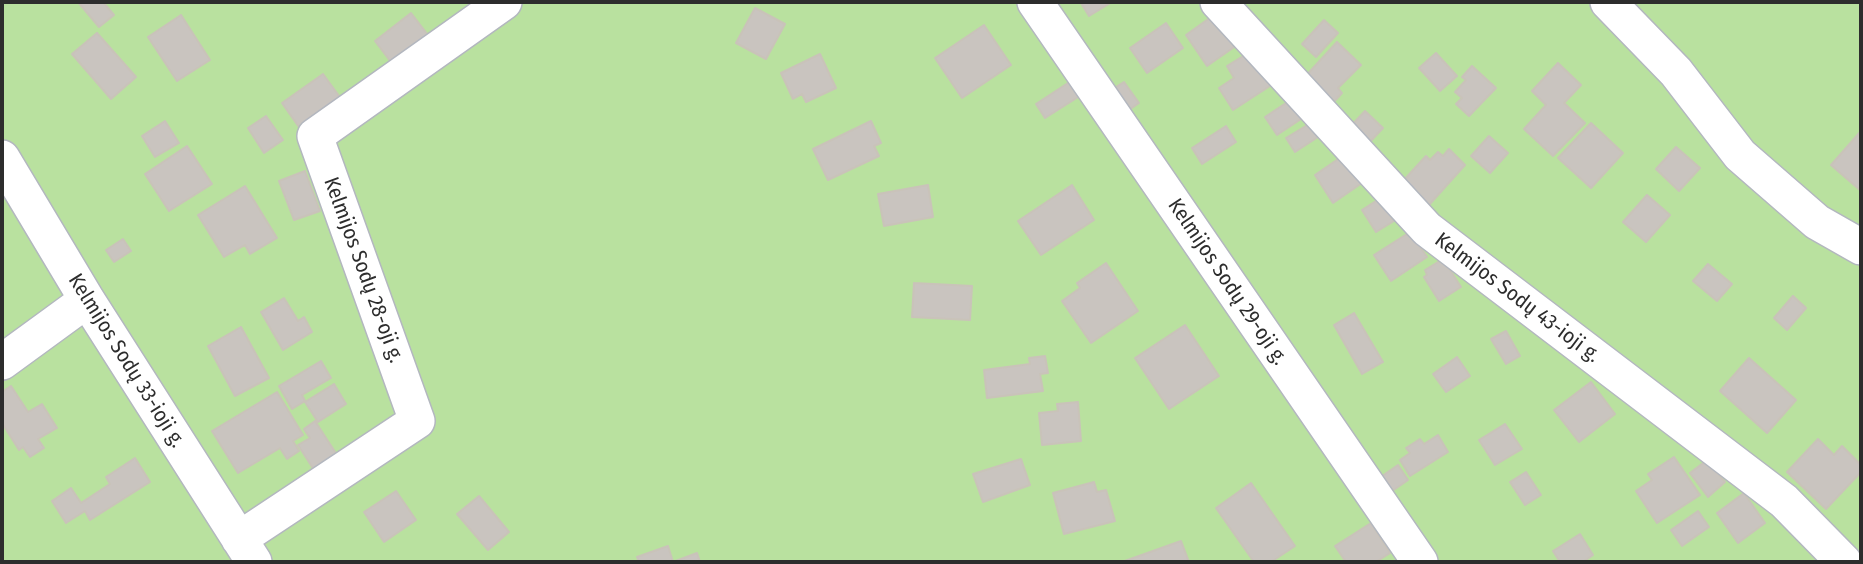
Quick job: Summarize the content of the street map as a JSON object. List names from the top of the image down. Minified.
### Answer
{"streets":{"street":["Kelmijos Sodų 28-oji g.","Kelmijos Sodų 29-oji g.","Kelmijos Sodų 43-ioji g.","Kelmijos Sodų 33-ioji g."]},"crossings":[["Kelmijos Sodų 28-oji g.","Kelmijos Sodų 33-ioji g."]]}
